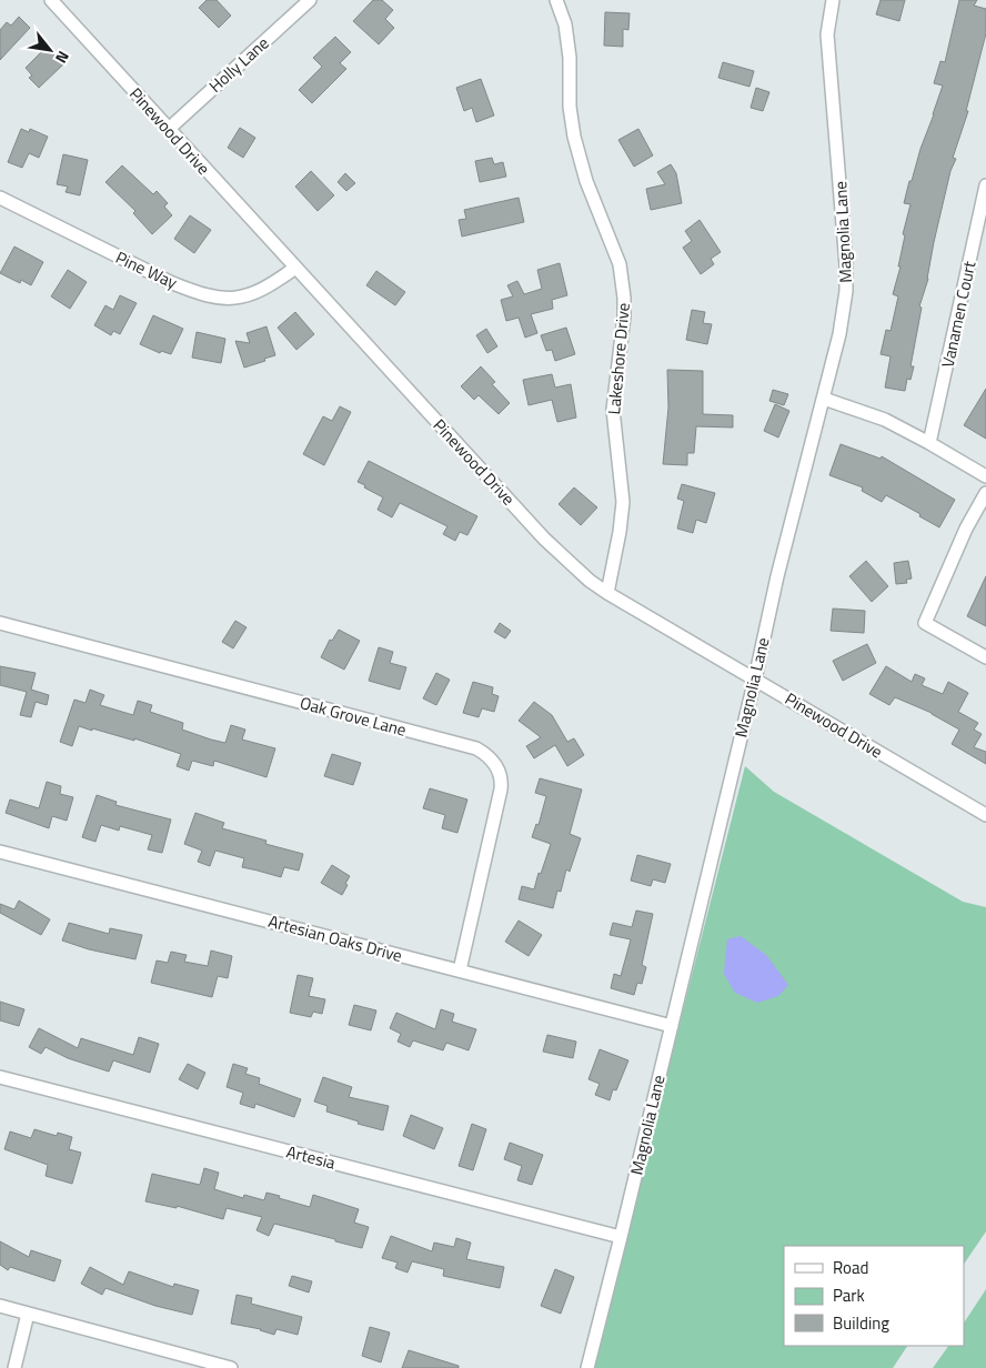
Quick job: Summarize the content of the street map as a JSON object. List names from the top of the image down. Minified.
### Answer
{"streets":{"street":["Holly Lane","Pinewood Drive","Magnolia Lane","Pine Way","Vanamen Court","Lakeshore Drive","Oak Grove Lane","Artesian Oaks Drive","Artesia"]},"crossings":[["Holly Lane","Pinewood Drive"],["Pinewood Drive","Magnolia Lane"],["Pinewood Drive","Pine Way"],["Pinewood Drive","Lakeshore Drive"],["Magnolia Lane","Artesian Oaks Drive"],["Magnolia Lane","Artesia"],["Oak Grove Lane","Artesian Oaks Drive"]],"legend":["Road","Park","Building"],"north":"bottom right"}
